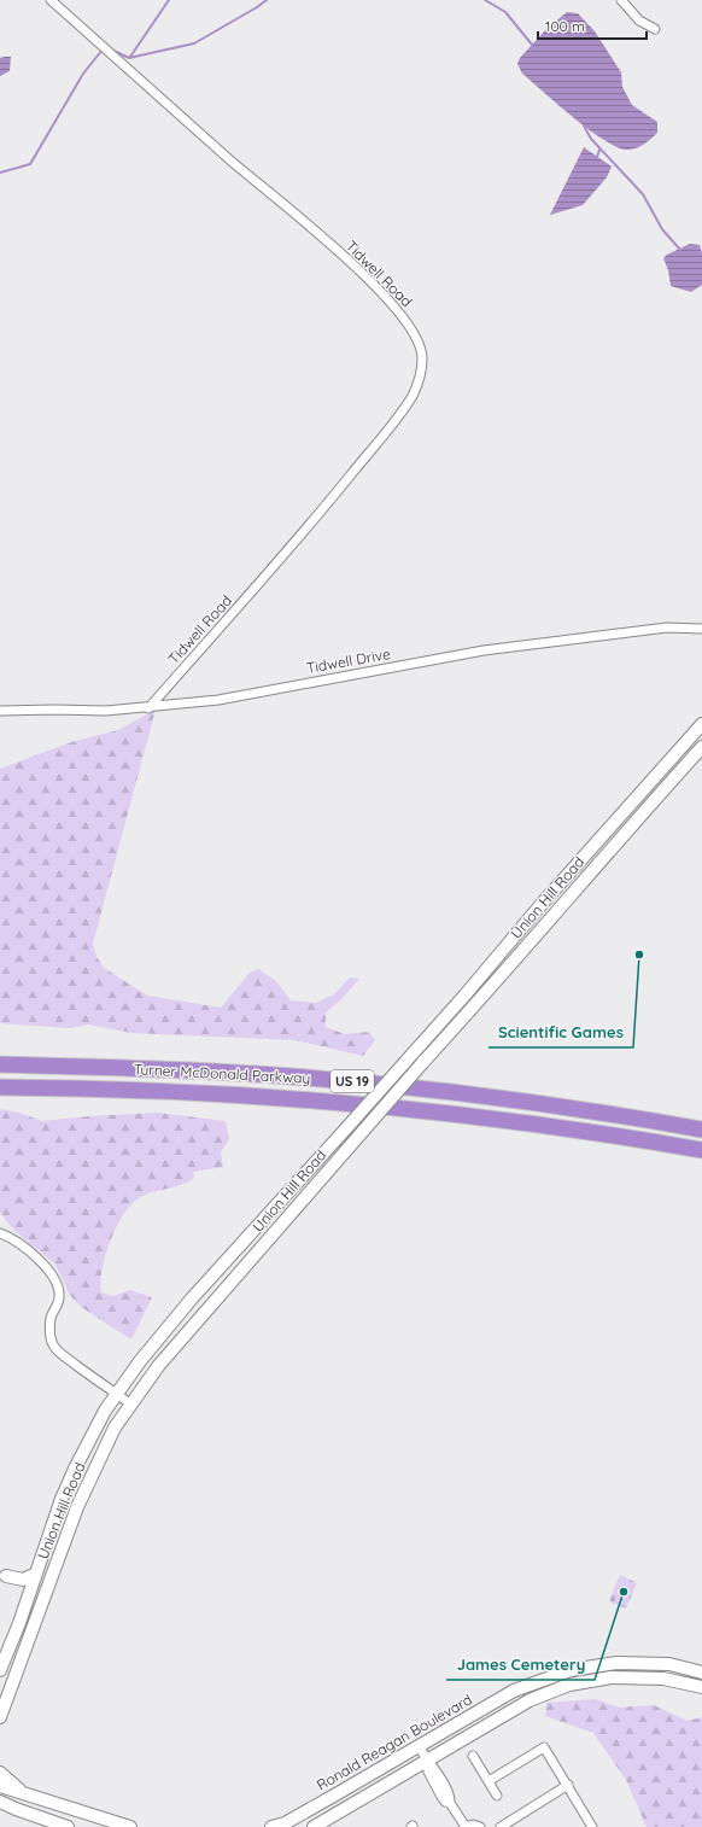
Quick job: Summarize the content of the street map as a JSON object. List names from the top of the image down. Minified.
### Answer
{"streets":{"highway":["Turner McDonald Parkway","US 19"],"street":["Tidwell Road","Tidwell Drive","Union Hill Road","Ronald Reagan Boulevard"]},"crossings":[["Tidwell Road","Tidwell Drive"]],"places":["Scientific Games","James Cemetery"],"scale_bar":"100 m"}
